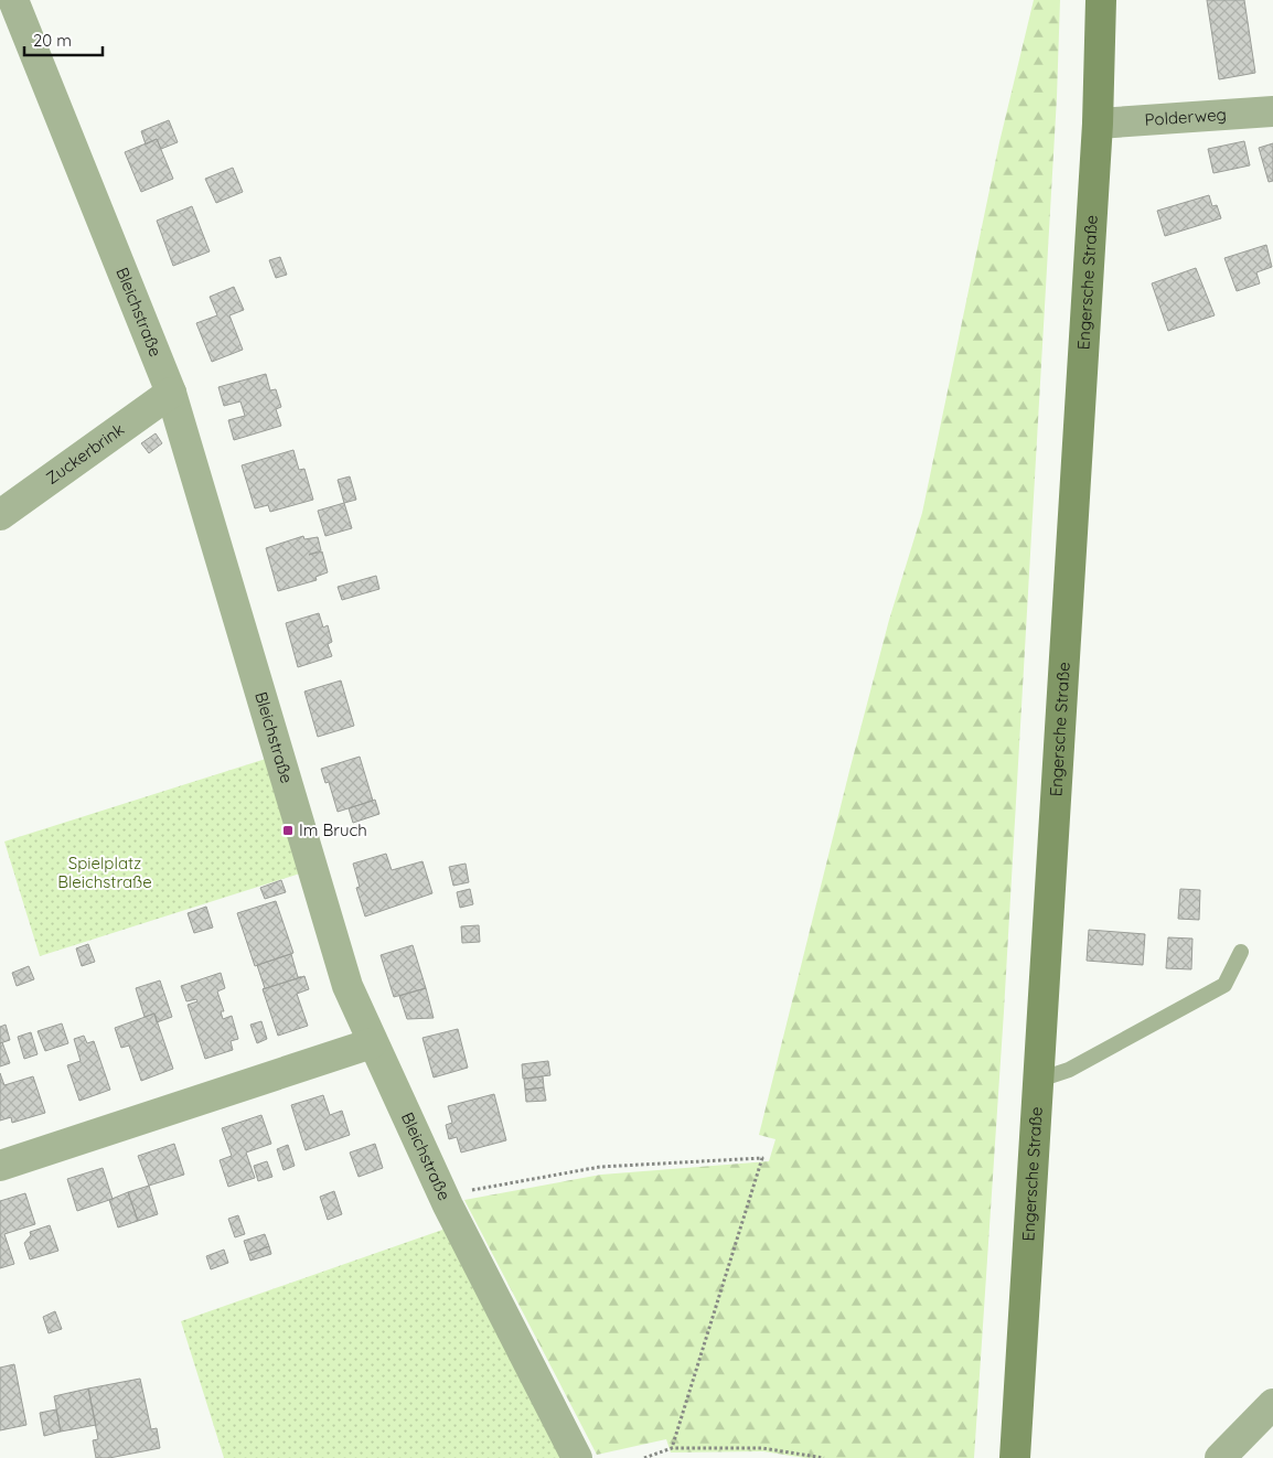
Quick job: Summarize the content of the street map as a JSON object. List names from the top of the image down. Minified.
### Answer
{"streets":{"main road":["Engersche Straße"],"street":["Polderweg","Bleichstraße","Zuckerbrink"]},"crossings":[["Polderweg","Engersche Straße"],["Bleichstraße","Zuckerbrink"]],"parks":["Spielplatz Bleichstraße"],"places":{"transit":["Im Bruch"]},"scale_bar":"20 m"}
